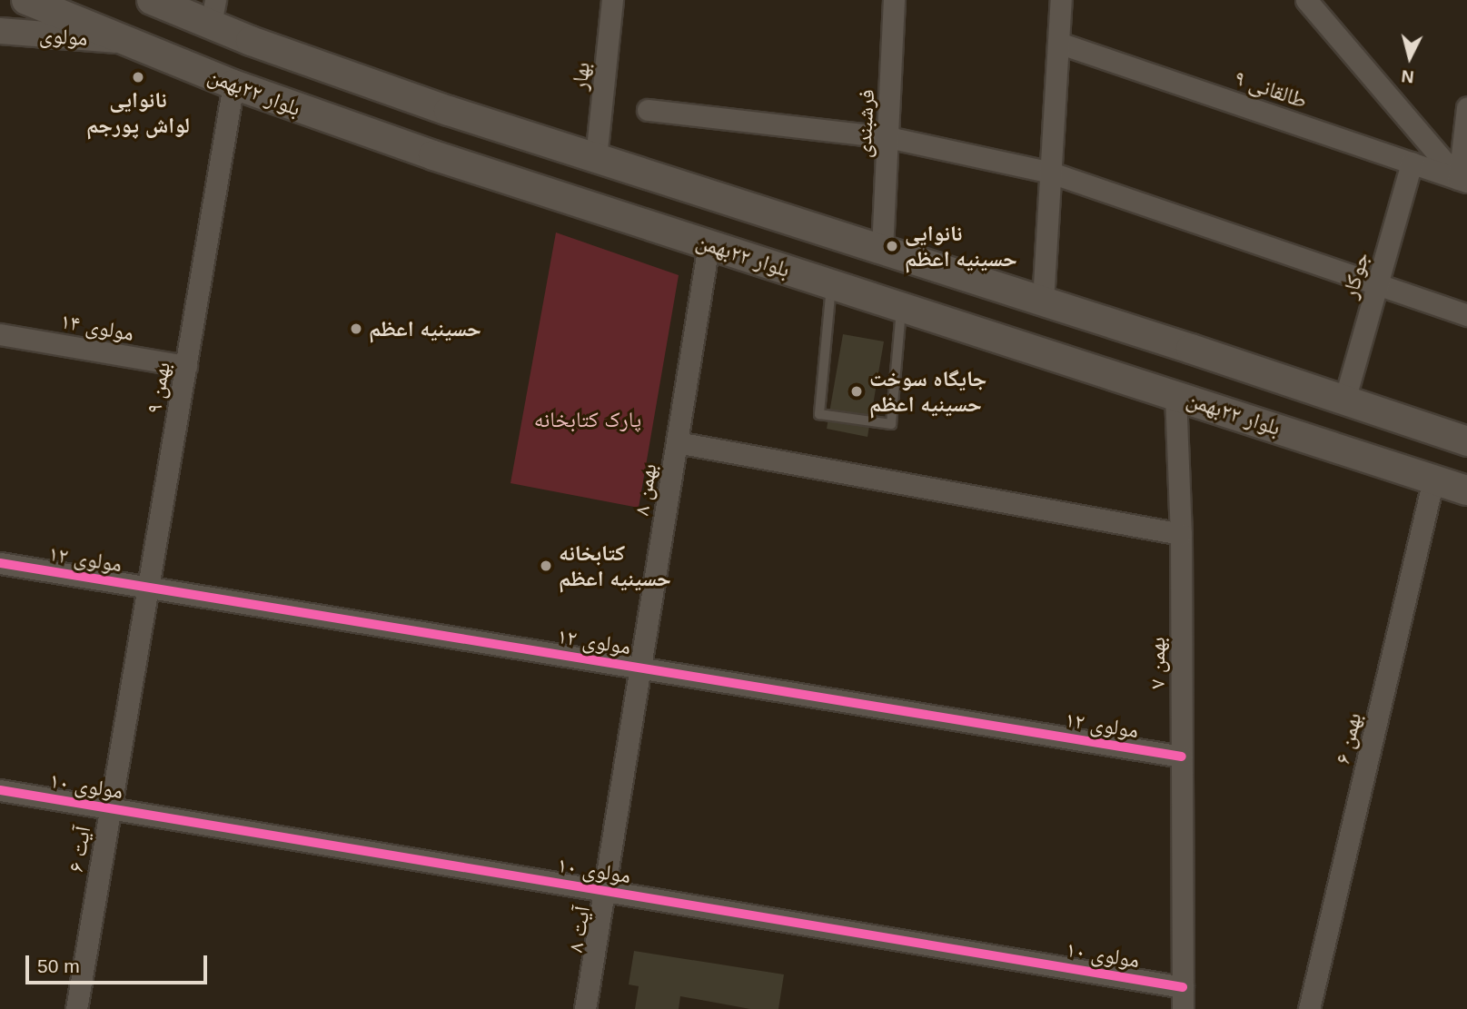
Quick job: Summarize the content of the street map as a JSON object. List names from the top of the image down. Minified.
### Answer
{"streets":{"main road":["بلوار ۲۲بهمن"],"street":["مولوی","بهار","طالقانی ۹","فرشبندی","جوکار","مولوی ۱۴","بهمن ۹","بهمن ۸","مولوی ۱۲","بهمن ۷","بهمن ۶","مولوی ۱۰","آیت ۶","آیت ۸"]},"crossings":[["مولوی","بلوار ۲۲بهمن"],["بهار","بلوار ۲۲بهمن"],["طالقانی ۹","جوکار"],["بلوار ۲۲بهمن","فرشبندی"],["بلوار ۲۲بهمن","جوکار"],["بلوار ۲۲بهمن","بهمن ۹"],["بلوار ۲۲بهمن","بهمن ۸"],["بلوار ۲۲بهمن","بهمن ۷"],["بلوار ۲۲بهمن","بهمن ۶"],["مولوی ۱۴","بهمن ۹"],["بهمن ۹","مولوی ۱۲"],["بهمن ۹","آیت ۶"],["بهمن ۸","مولوی ۱۲"],["بهمن ۸","آیت ۸"],["مولوی ۱۲","بهمن ۷"],["بهمن ۷","مولوی ۱۰"],["مولوی ۱۰","آیت ۶"],["مولوی ۱۰","آیت ۸"]],"parks":["پارک کتابخانه"],"places":["نانوایی لواش پورجم","نانوایی حسینیه اعظم","حسینیه اعظم","جایگاه سوخت حسینیه اعظم","کتابخانه حسینیه اعظم"],"scale_bar":"50 m","north":"bottom"}
